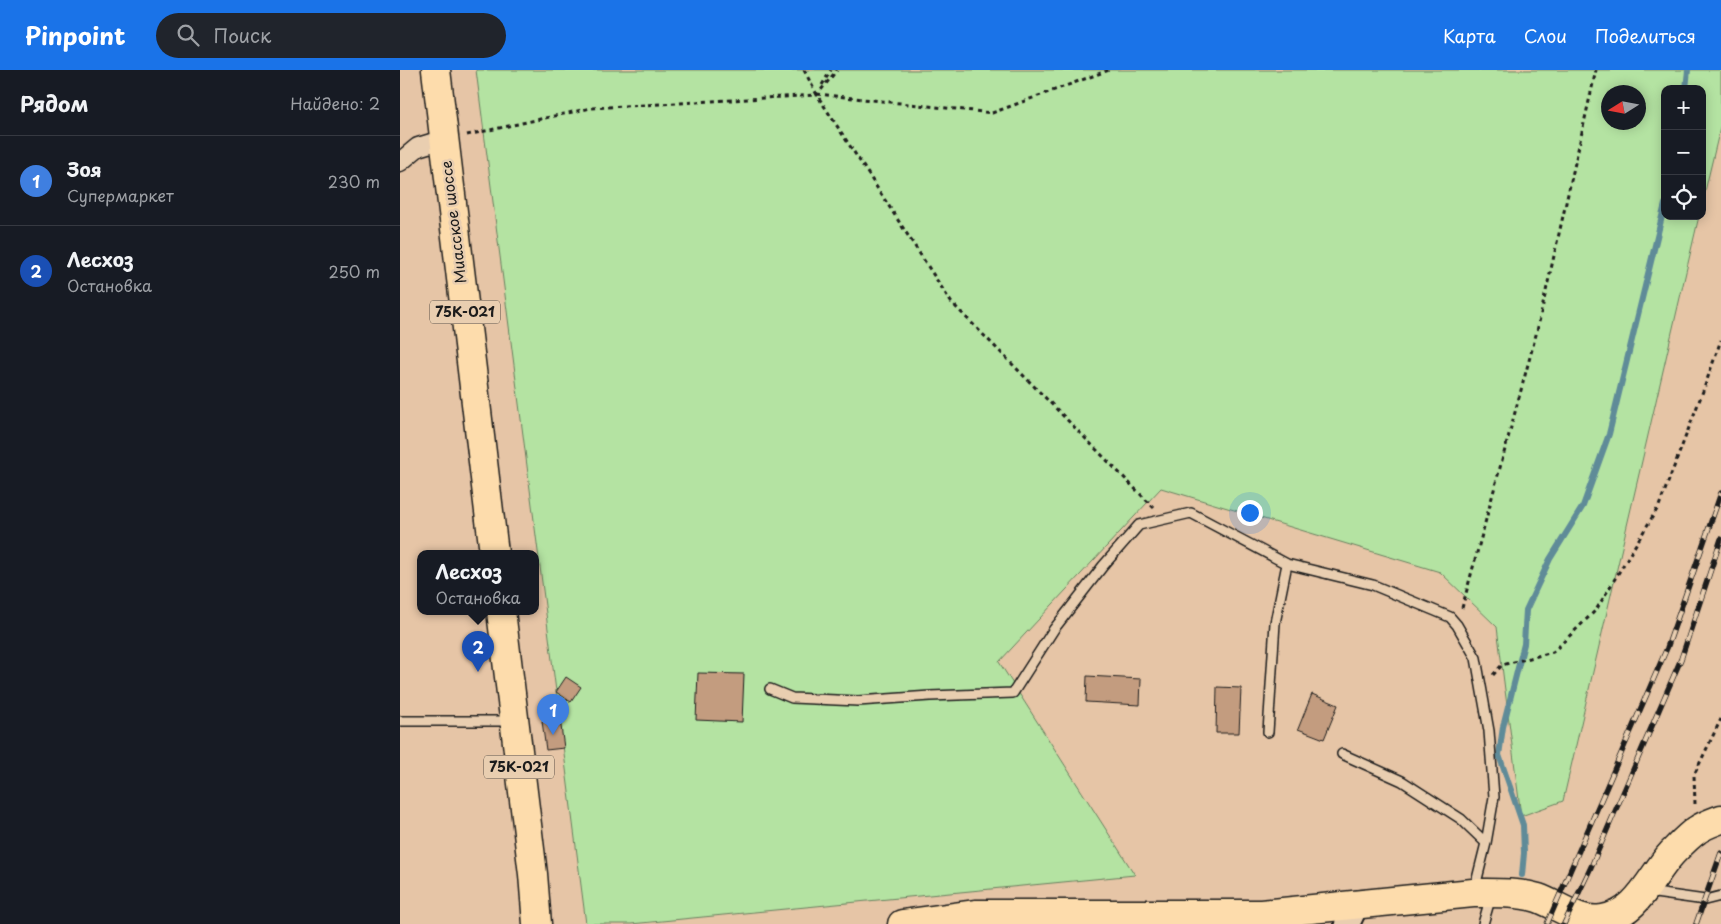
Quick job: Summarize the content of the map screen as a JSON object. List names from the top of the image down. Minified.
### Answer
{"streets":{"main road":["Миасское шоссе","75К-021"]},"north":"left","page":{"header":"Pinpoint","search":"Поиск","nav":["Карта","Слои","Поделиться"],"heading":["Рядом","Найдено: 2"],"map_buttons":["+","−"],"list":[{"mark":"1","name":"Зоя","note":"Супермаркет","value":"230 m"},{"mark":"2","name":"Лесхоз","note":"Остановка","value":"250 m"}],"popup":["Лесхоз","Остановка"],"pins":["2","1"]}}
